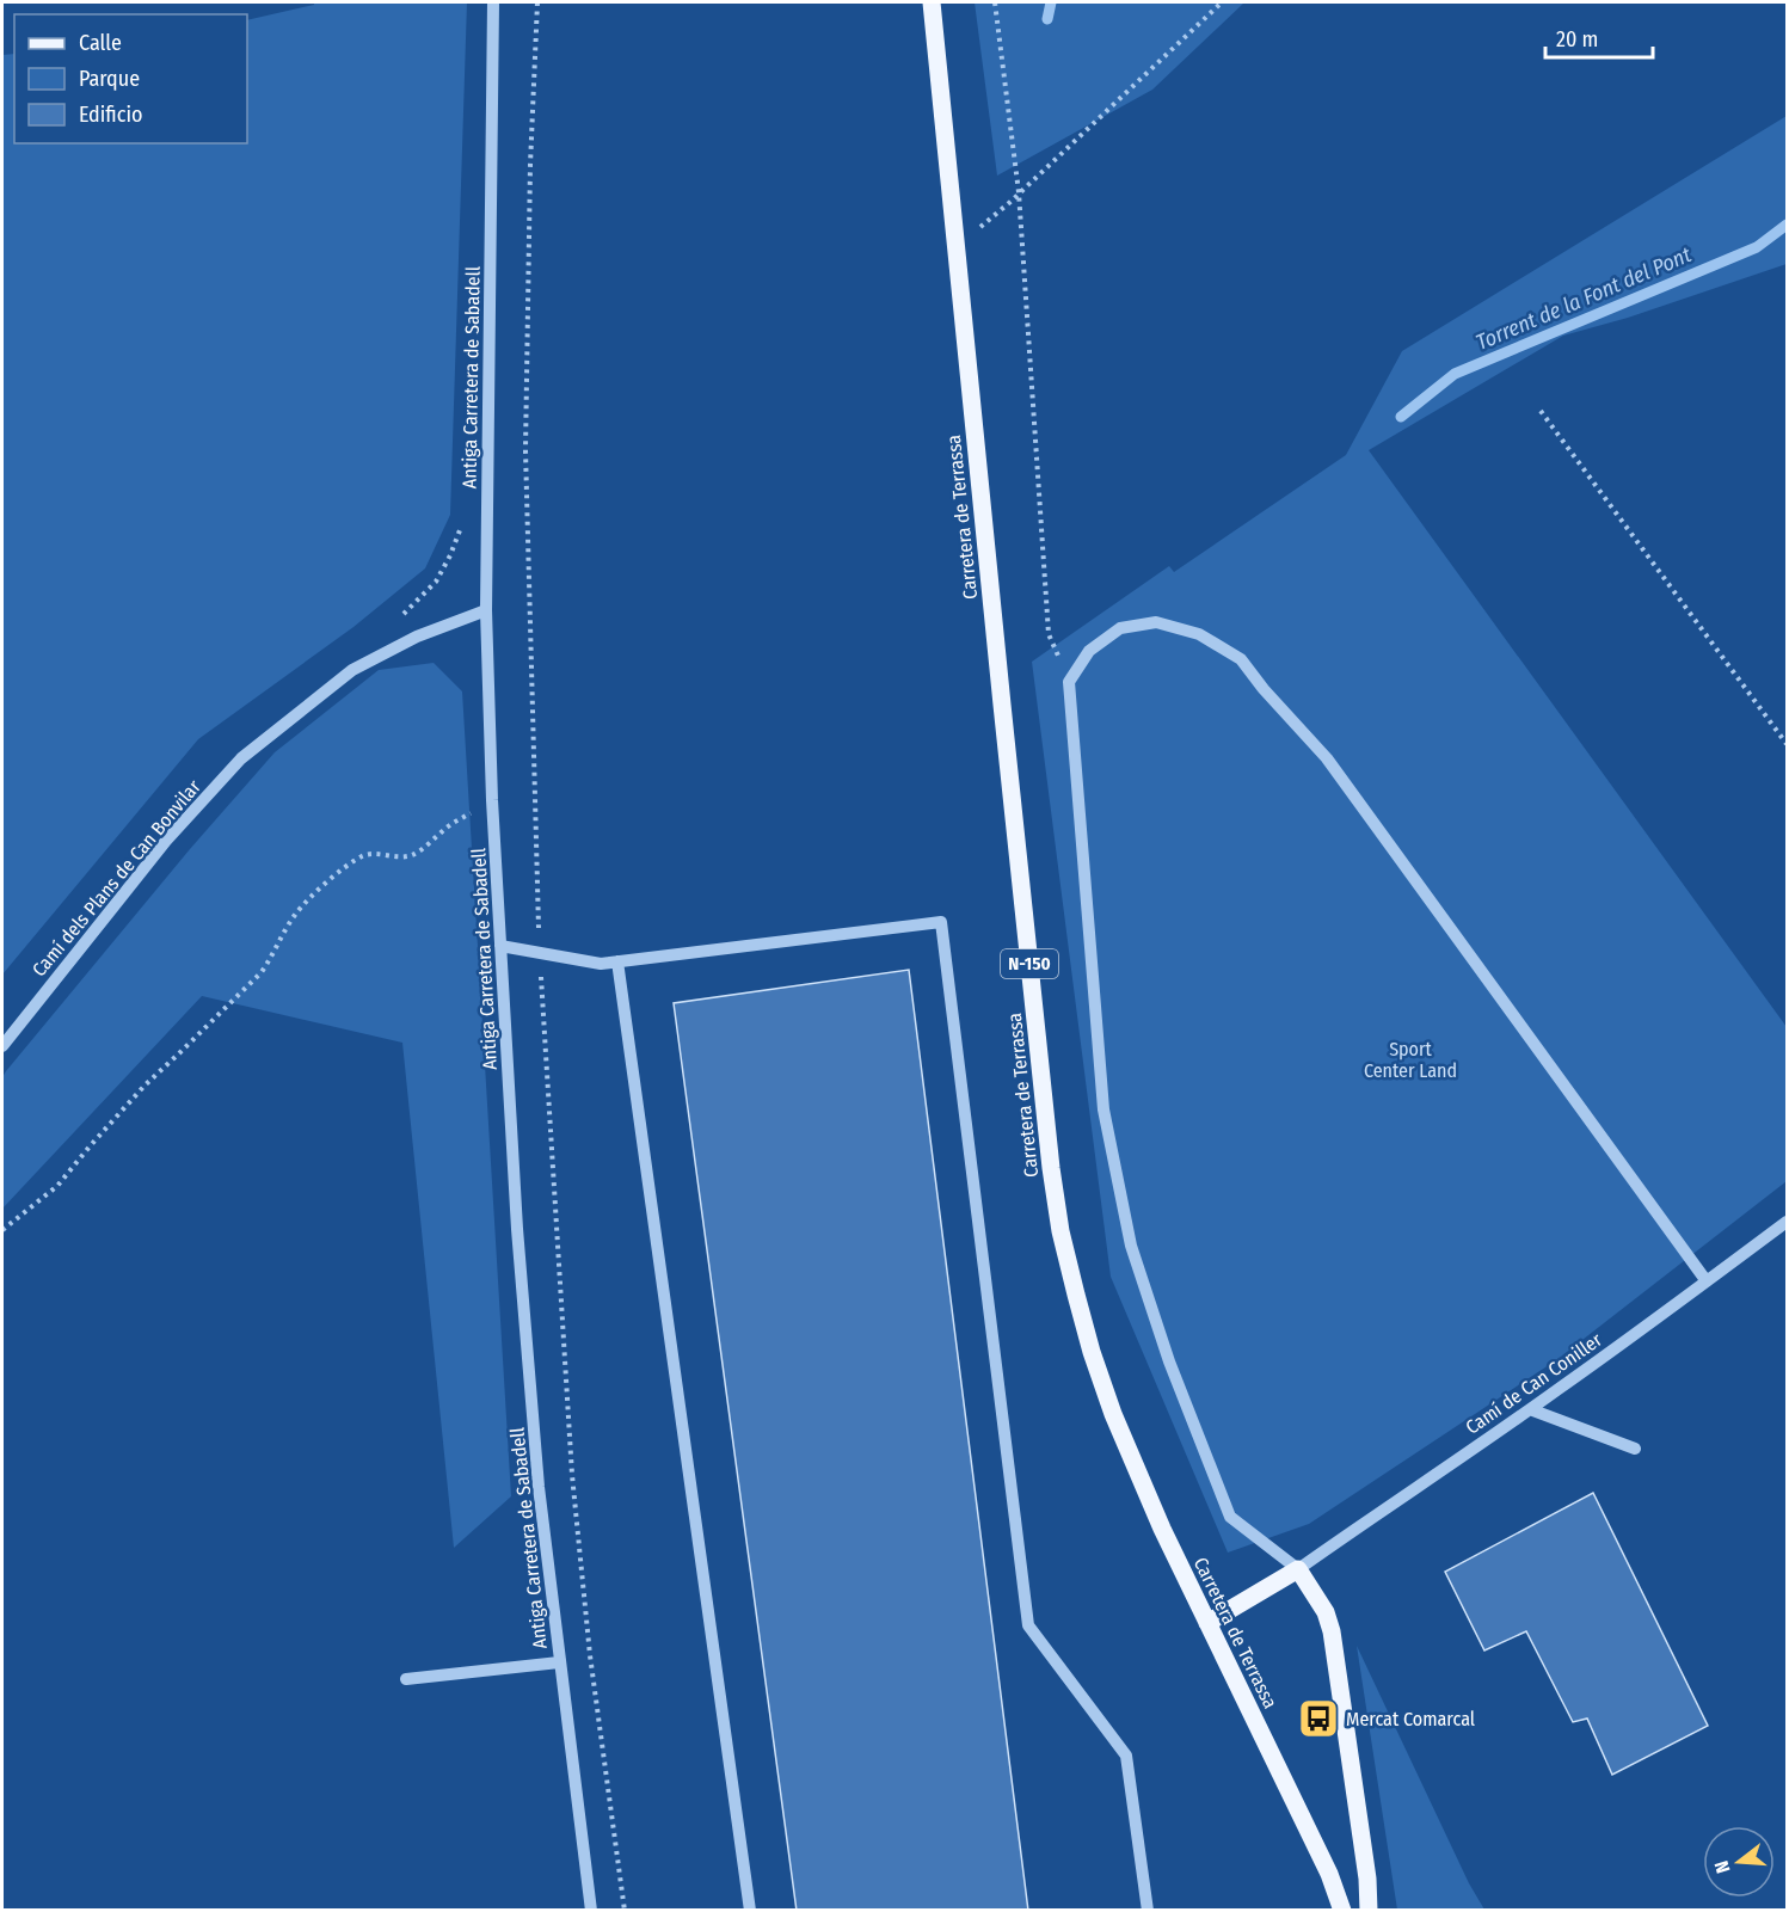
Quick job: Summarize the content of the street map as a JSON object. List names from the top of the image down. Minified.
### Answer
{"streets":{"main road":["Carretera de Terrassa","N-150"],"street":["Antiga Carretera de Sabadell","Camí dels Plans de Can Bonvilar","Camí de Can Coniller"]},"crossings":[["Antiga Carretera de Sabadell","Camí dels Plans de Can Bonvilar"]],"water":["Torrent de la Font del Pont"],"parks":["Sport Center Land"],"places":{"bus stop":["Mercat Comarcal"]},"legend":["Calle","Parque","Edificio"],"scale_bar":"20 m","north":"left"}
